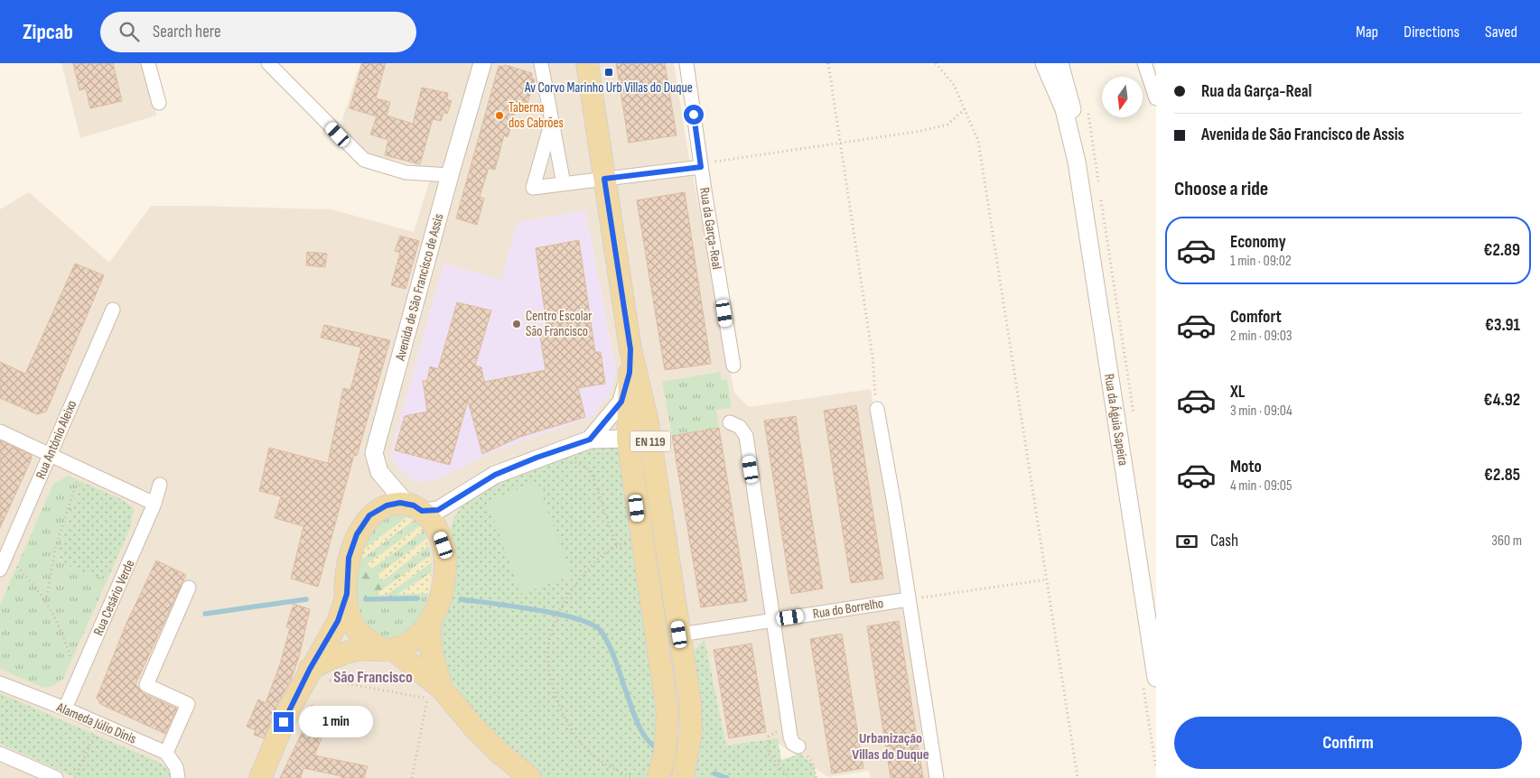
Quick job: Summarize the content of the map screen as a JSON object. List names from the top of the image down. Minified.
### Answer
{"streets":{"main road":["Avenida de São Francisco de Assis","EN 119"],"street":["Rua da Garça-Real","Rua da Águia Sapeira","Rua António Aleixo","Rua Cesário Verde","Rua do Borrelho","Alameda Júlio Dinis"]},"crossings":[["EN 119","Rua do Borrelho"],["Rua Cesário Verde","Alameda Júlio Dinis"]],"districts":["São Francisco","Urbanização Villas do Duque"],"places":{"transit":["Av Corvo Marinho Urb Villas do Duque"],"other":["Taberna dos Cabrões","Centro Escolar São Francisco"]},"north":"bottom","page":{"header":"Zipcab","search":"Search here","nav":["Map","Directions","Saved"],"banner":["Rua da Garça-Real","Avenida de São Francisco de Assis"],"heading":"Choose a ride","list":[{"name":"Economy","note":"1 min · 09:02","value":"€2.89"},{"name":"Comfort","note":"2 min · 09:03","value":"€3.91"},{"name":"XL","note":"3 min · 09:04","value":"€4.92"},{"name":"Moto","note":"4 min · 09:05","value":"€2.85"}],"pay":["Cash","360 m"],"bubble":"1 min","buttons":"Confirm"}}
